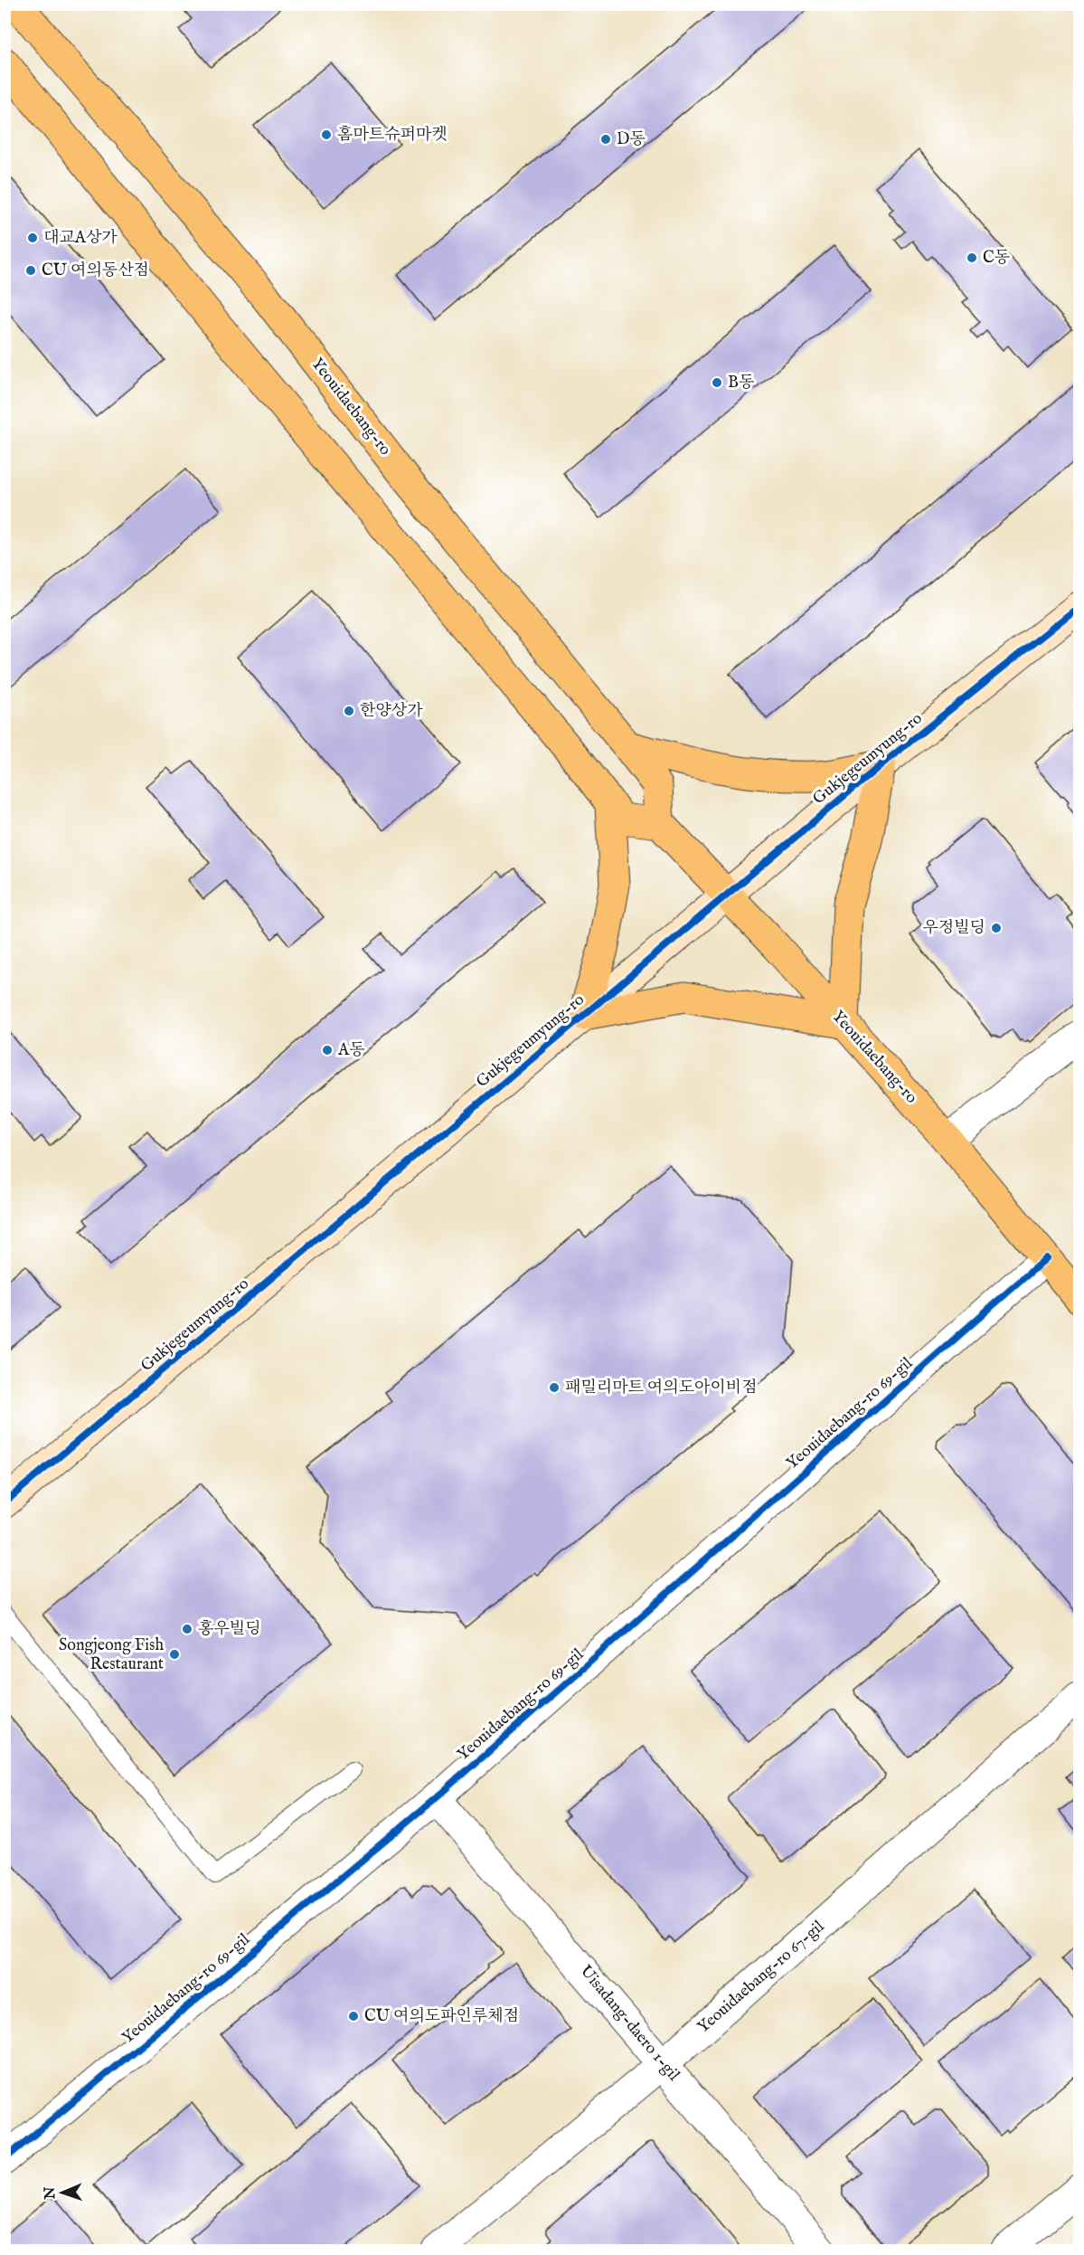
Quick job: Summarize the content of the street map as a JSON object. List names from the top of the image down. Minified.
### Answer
{"streets":{"main road":["Yeouidaebang-ro"],"street":["Gukjegeumyung-ro","Yeouidaebang-ro 69-gil","Yeouidaebang-ro 67-gil","Uisadang-daero 1-gil"]},"crossings":[["Yeouidaebang-ro","Gukjegeumyung-ro"],["Yeouidaebang-ro","Yeouidaebang-ro 69-gil"],["Yeouidaebang-ro 69-gil","Uisadang-daero 1-gil"],["Yeouidaebang-ro 67-gil","Uisadang-daero 1-gil"]],"places":["홈마트슈퍼마켓","D동","대교A상가","C동","CU 여의동산점","B동","한양상가","우정빌딩","A동","패밀리마트 여의도아이비점","홍우빌딩","Songjeong Fish Restaurant","CU 여의도파인루체점"],"north":"left"}
